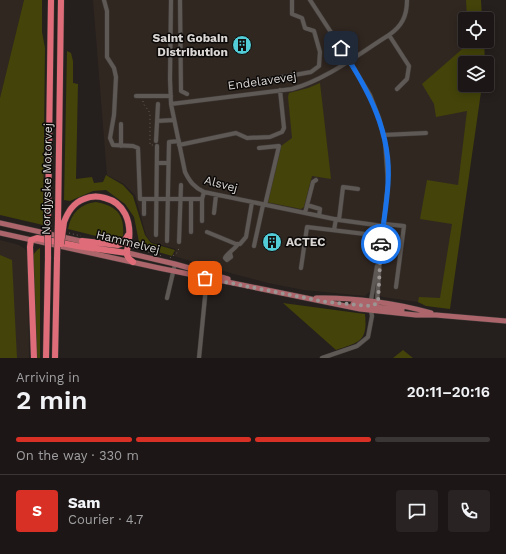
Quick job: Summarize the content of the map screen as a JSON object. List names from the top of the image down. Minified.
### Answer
{"streets":{"highway":["Nordjyske Motorvej"],"main road":["Hammelvej"],"street":["Endelavevej","Alsvej"]},"crossings":[["Endelavevej","Alsvej"]],"places":{"building":["Saint Gobain Distribution","ACTEC"]},"page":{"heading":["2 min","Arriving in","20:11–20:16"],"panel":["Sam","Courier · 4.7"],"bar":"On the way · 330 m","round":"S"}}
